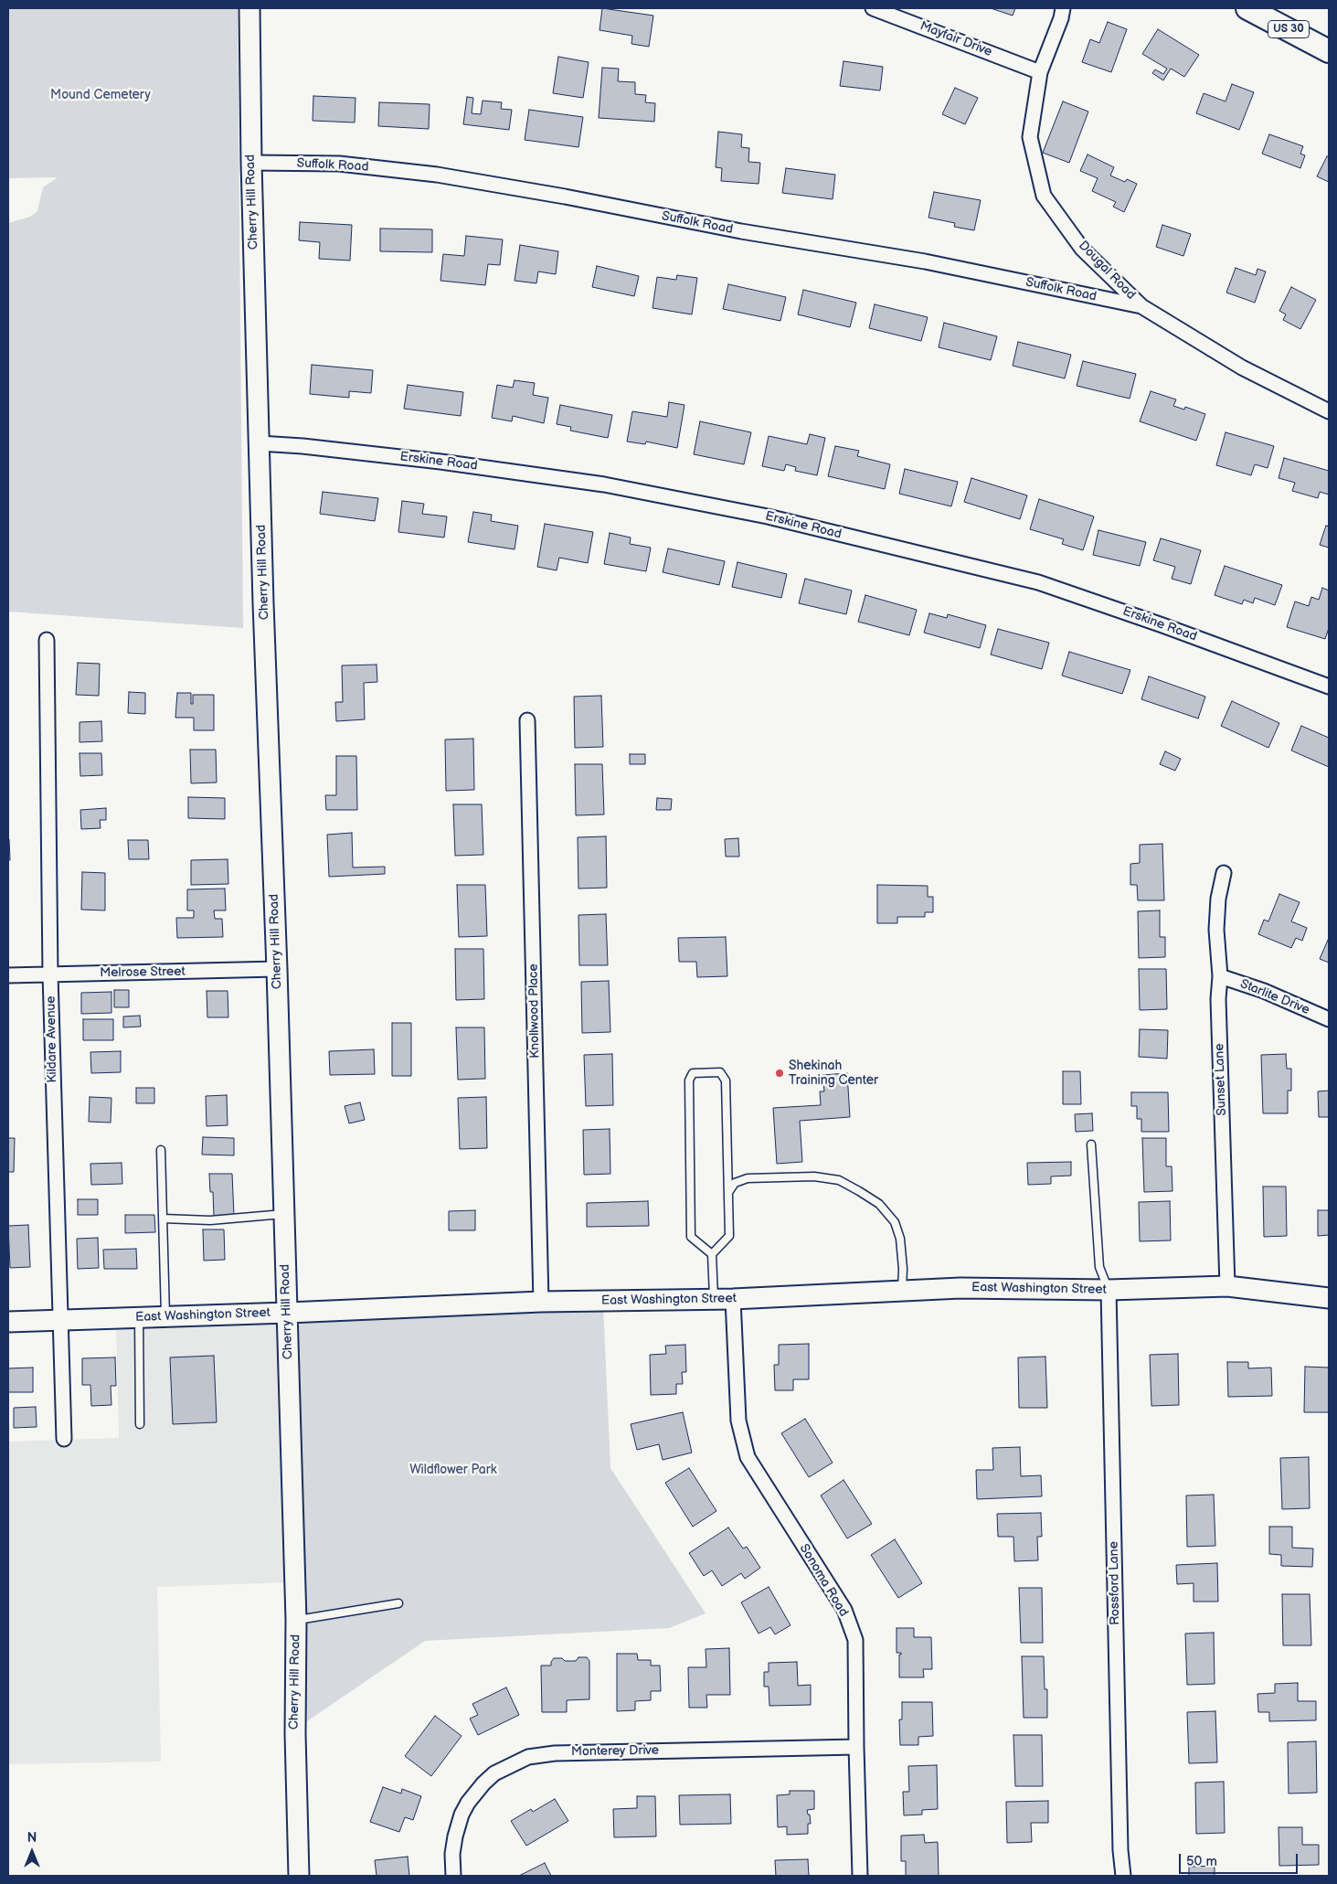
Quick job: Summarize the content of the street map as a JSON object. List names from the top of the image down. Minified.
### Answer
{"streets":{"main road":["US 30"],"street":["Mayfair Drive","Suffolk Road","Cherry Hill Road","Dougal Road","Erskine Road","Melrose Street","Starlite Drive","Knollwood Place","Kildare Avenue","Sunset Lane","East Washington Street","Sonoma Road","Rossford Lane","Monterey Drive"]},"crossings":[["Mayfair Drive","Dougal Road"],["Suffolk Road","Cherry Hill Road"],["Suffolk Road","Dougal Road"],["Cherry Hill Road","Erskine Road"],["Cherry Hill Road","Melrose Street"],["Cherry Hill Road","East Washington Street"],["Melrose Street","Kildare Avenue"],["Starlite Drive","Sunset Lane"],["Knollwood Place","East Washington Street"],["Kildare Avenue","East Washington Street"],["Sunset Lane","East Washington Street"],["East Washington Street","Sonoma Road"],["East Washington Street","Rossford Lane"],["Sonoma Road","Monterey Drive"]],"parks":["Mound Cemetery","Wildflower Park"],"places":["Shekinah Training Center"],"scale_bar":"50 m","north":"top"}
